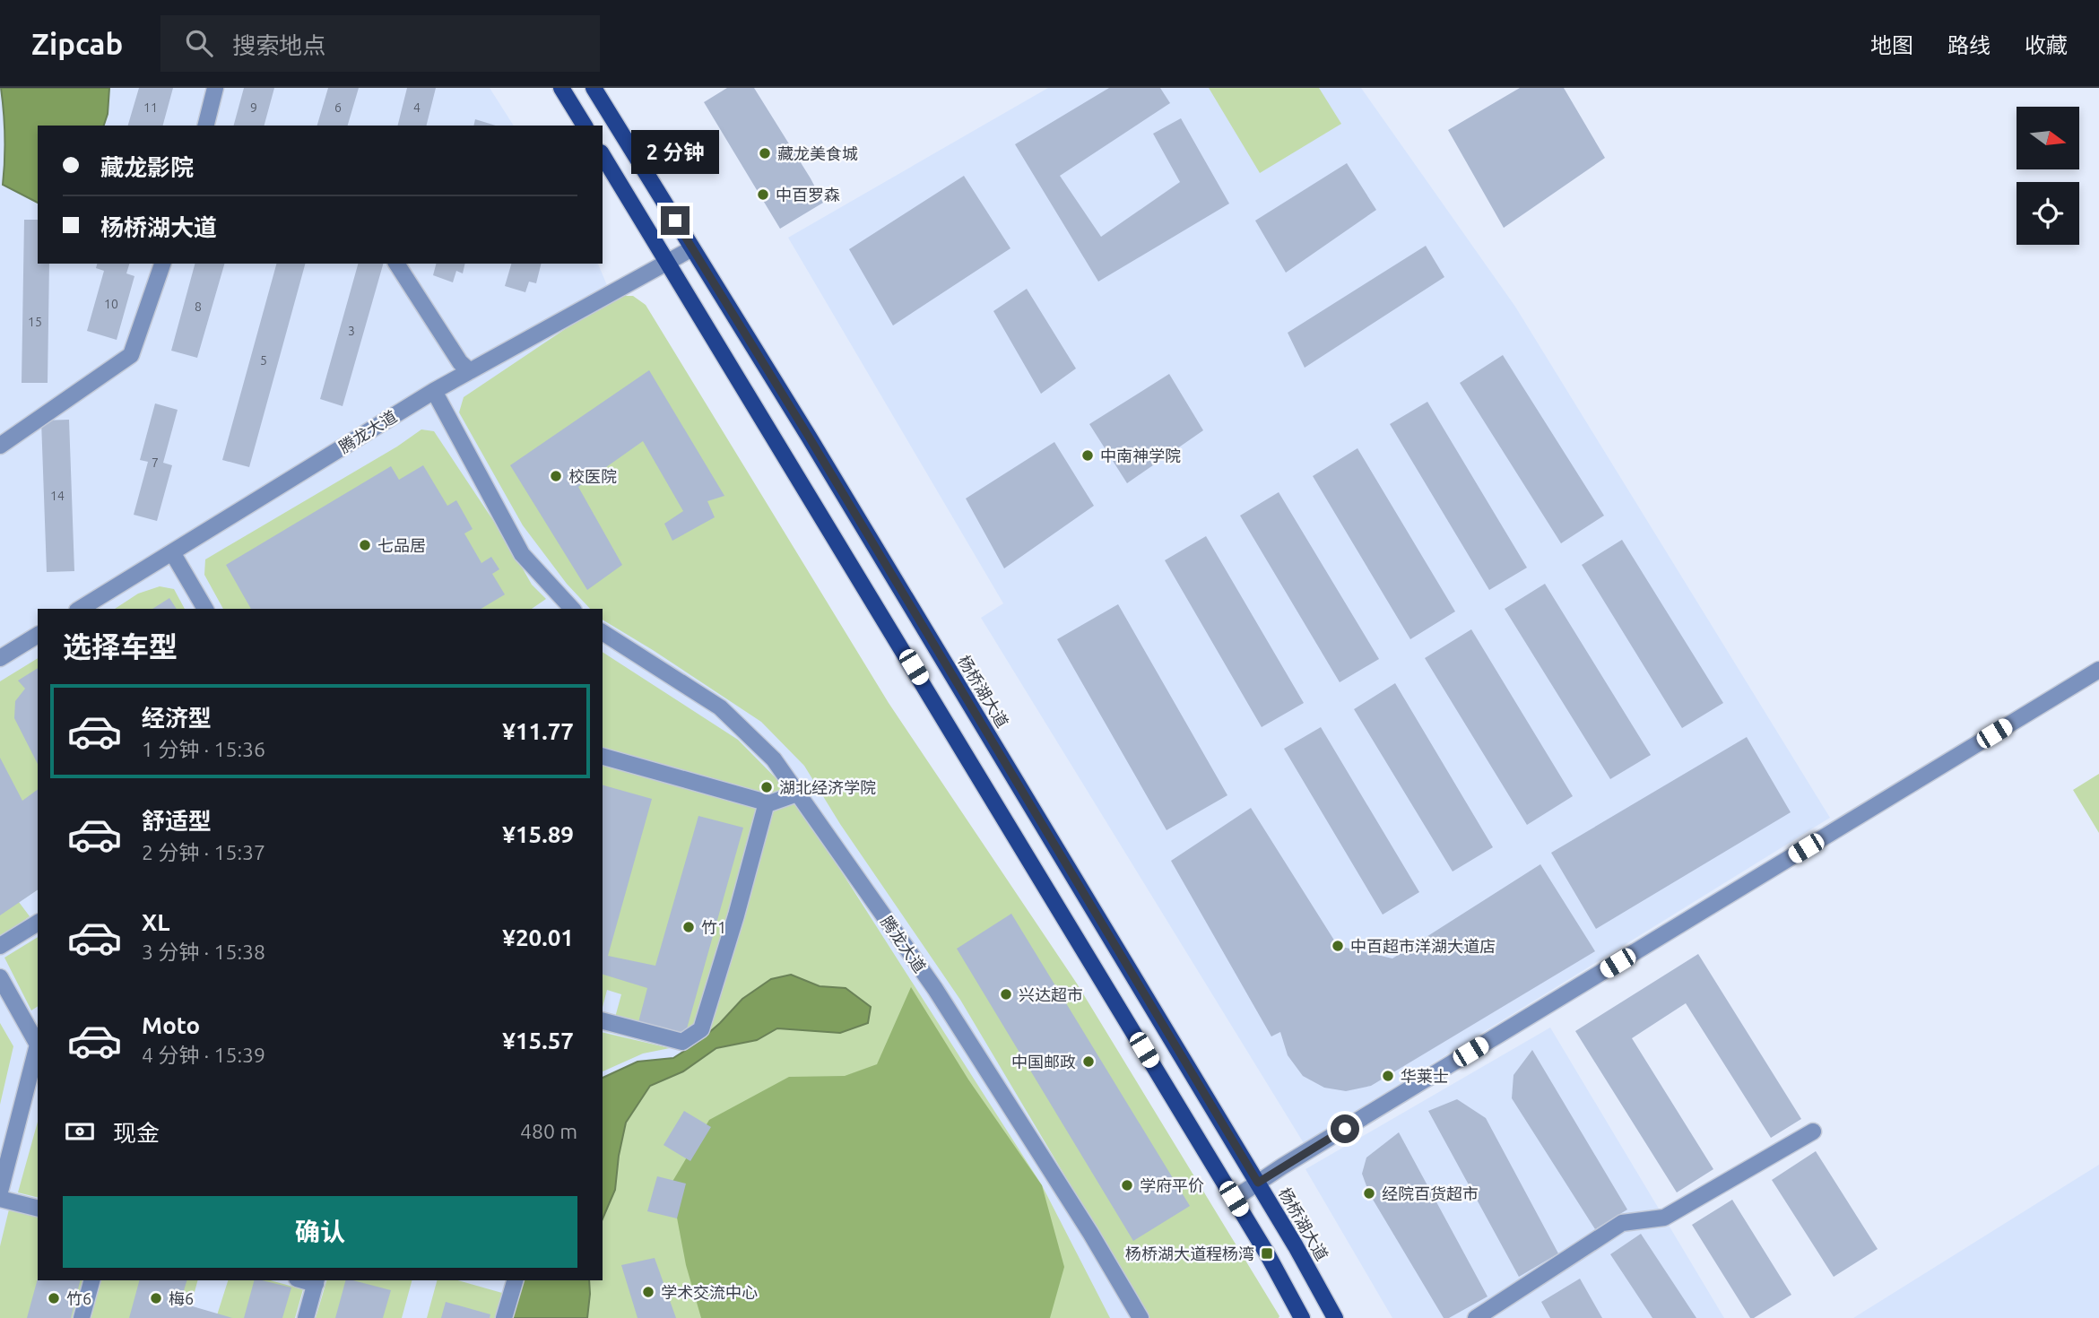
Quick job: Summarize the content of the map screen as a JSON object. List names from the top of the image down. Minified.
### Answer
{"streets":{"main road":["杨桥湖大道"],"street":["腾龙大道"]},"crossings":[["腾龙大道","杨桥湖大道"]],"places":{"other":["藏龙美食城","中百罗森","中南神学院","校医院","七品居","湖北经济学院","竹1","中百超市洋湖大道店","兴达超市","中国邮政","华莱士","学府平价","经院百货超市","学术交流中心","竹6","梅6"],"transit":["杨桥湖大道程杨湾"]},"house_numbers":["11","9","6","4","10","8","15","3","5","7","14"],"north":"right","page":{"header":"Zipcab","search":"搜索地点","nav":["地图","路线","收藏"],"banner":["藏龙影院","杨桥湖大道"],"bubble":"2 分钟","heading":"选择车型","list":[{"name":"经济型","note":"1 分钟 · 15:36","value":"¥11.77"},{"name":"舒适型","note":"2 分钟 · 15:37","value":"¥15.89"},{"name":"XL","note":"3 分钟 · 15:38","value":"¥20.01"},{"name":"Moto","note":"4 分钟 · 15:39","value":"¥15.57"}],"pay":["现金","480 m"],"buttons":"确认"}}
